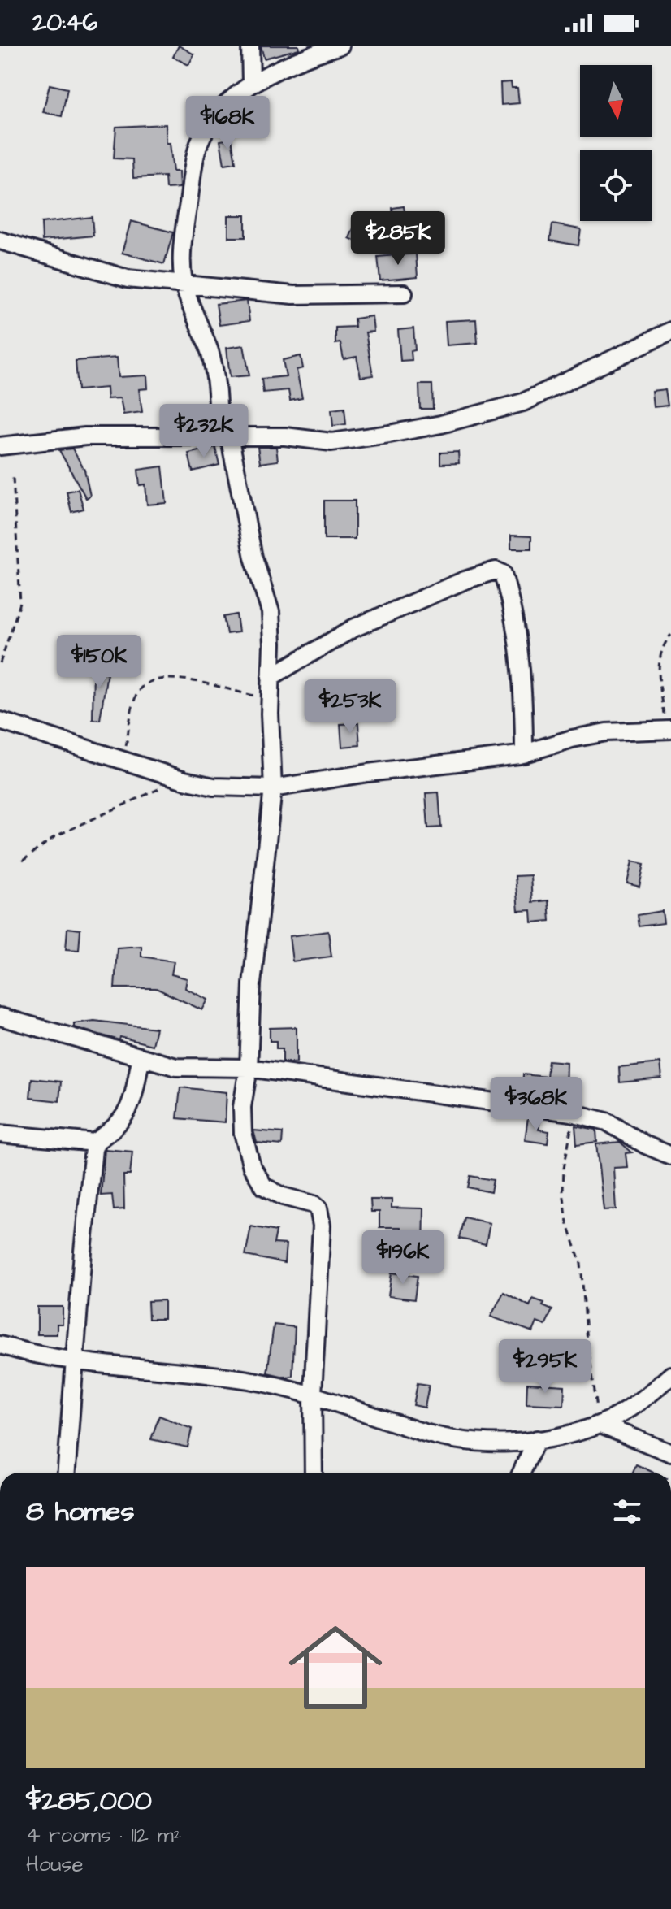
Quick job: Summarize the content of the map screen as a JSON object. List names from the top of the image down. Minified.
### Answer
{"north":"bottom","page":{"status":"20:46","price":["$168K","$285K","$232K","$150K","$253K","$368K","$196K","$295K"],"heading":"8 homes","list":[{"name":"$285,000","note":"4 rooms · 112 m² · House"}]}}
